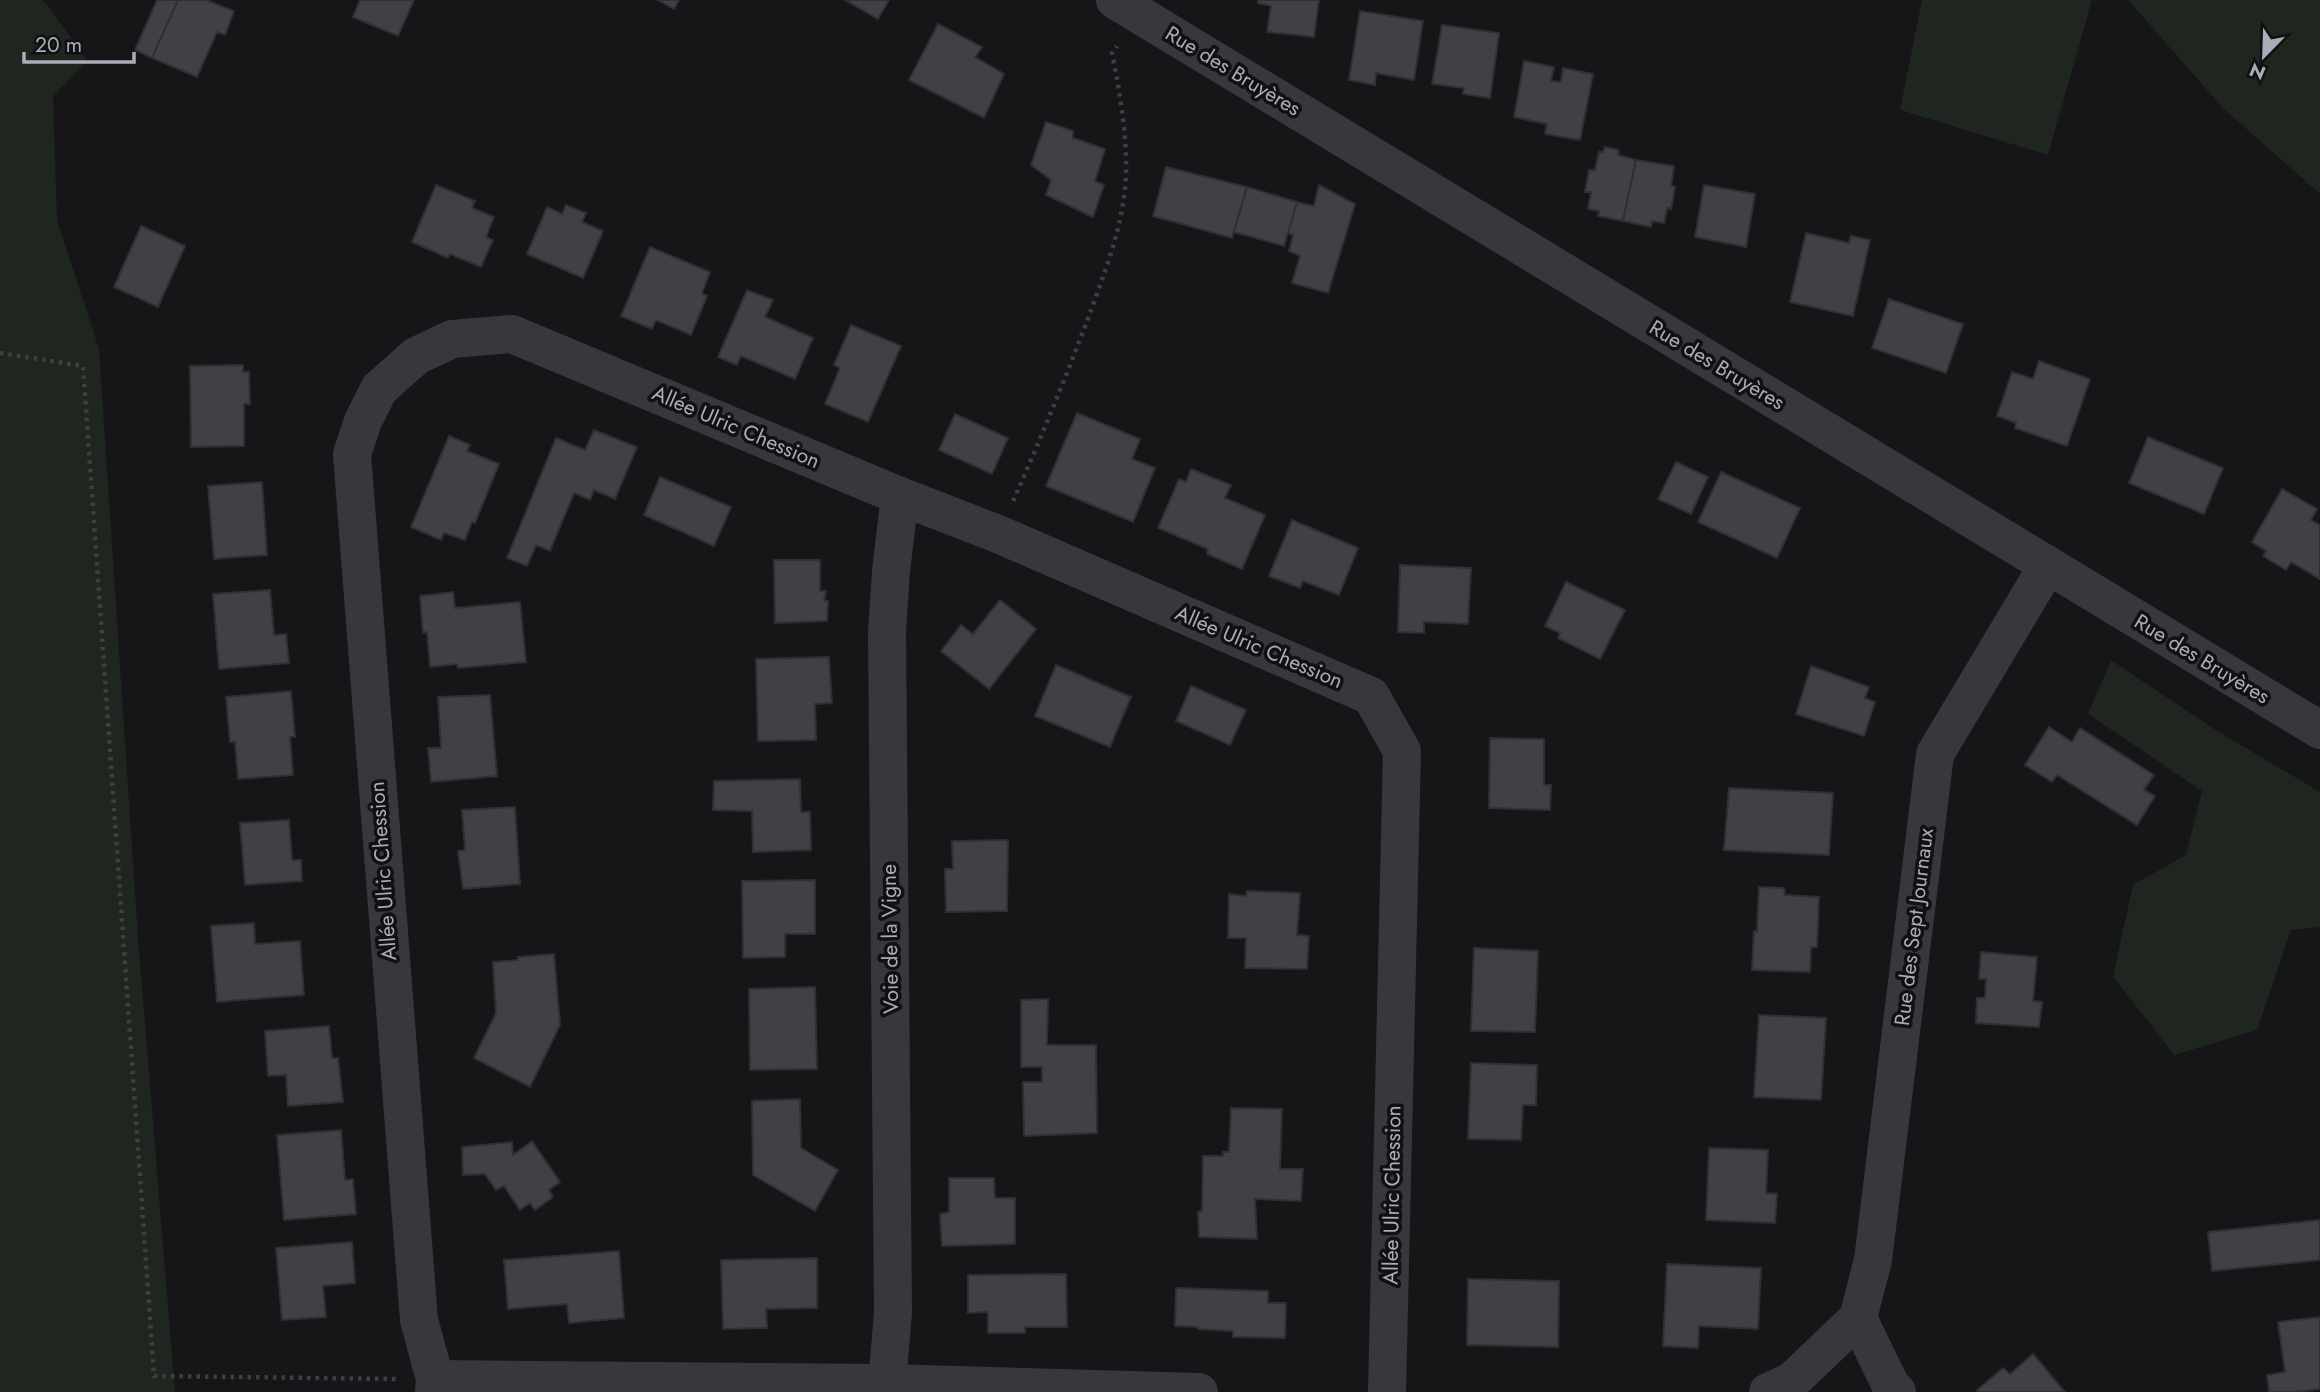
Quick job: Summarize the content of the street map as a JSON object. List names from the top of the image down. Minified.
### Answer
{"streets":{"street":["Rue des Bruyères","Allée Ulric Chession","Rue des Sept Journaux","Voie de la Vigne"]},"crossings":[["Rue des Bruyères","Rue des Sept Journaux"],["Allée Ulric Chession","Voie de la Vigne"]],"scale_bar":"20 m","north":"bottom left"}
